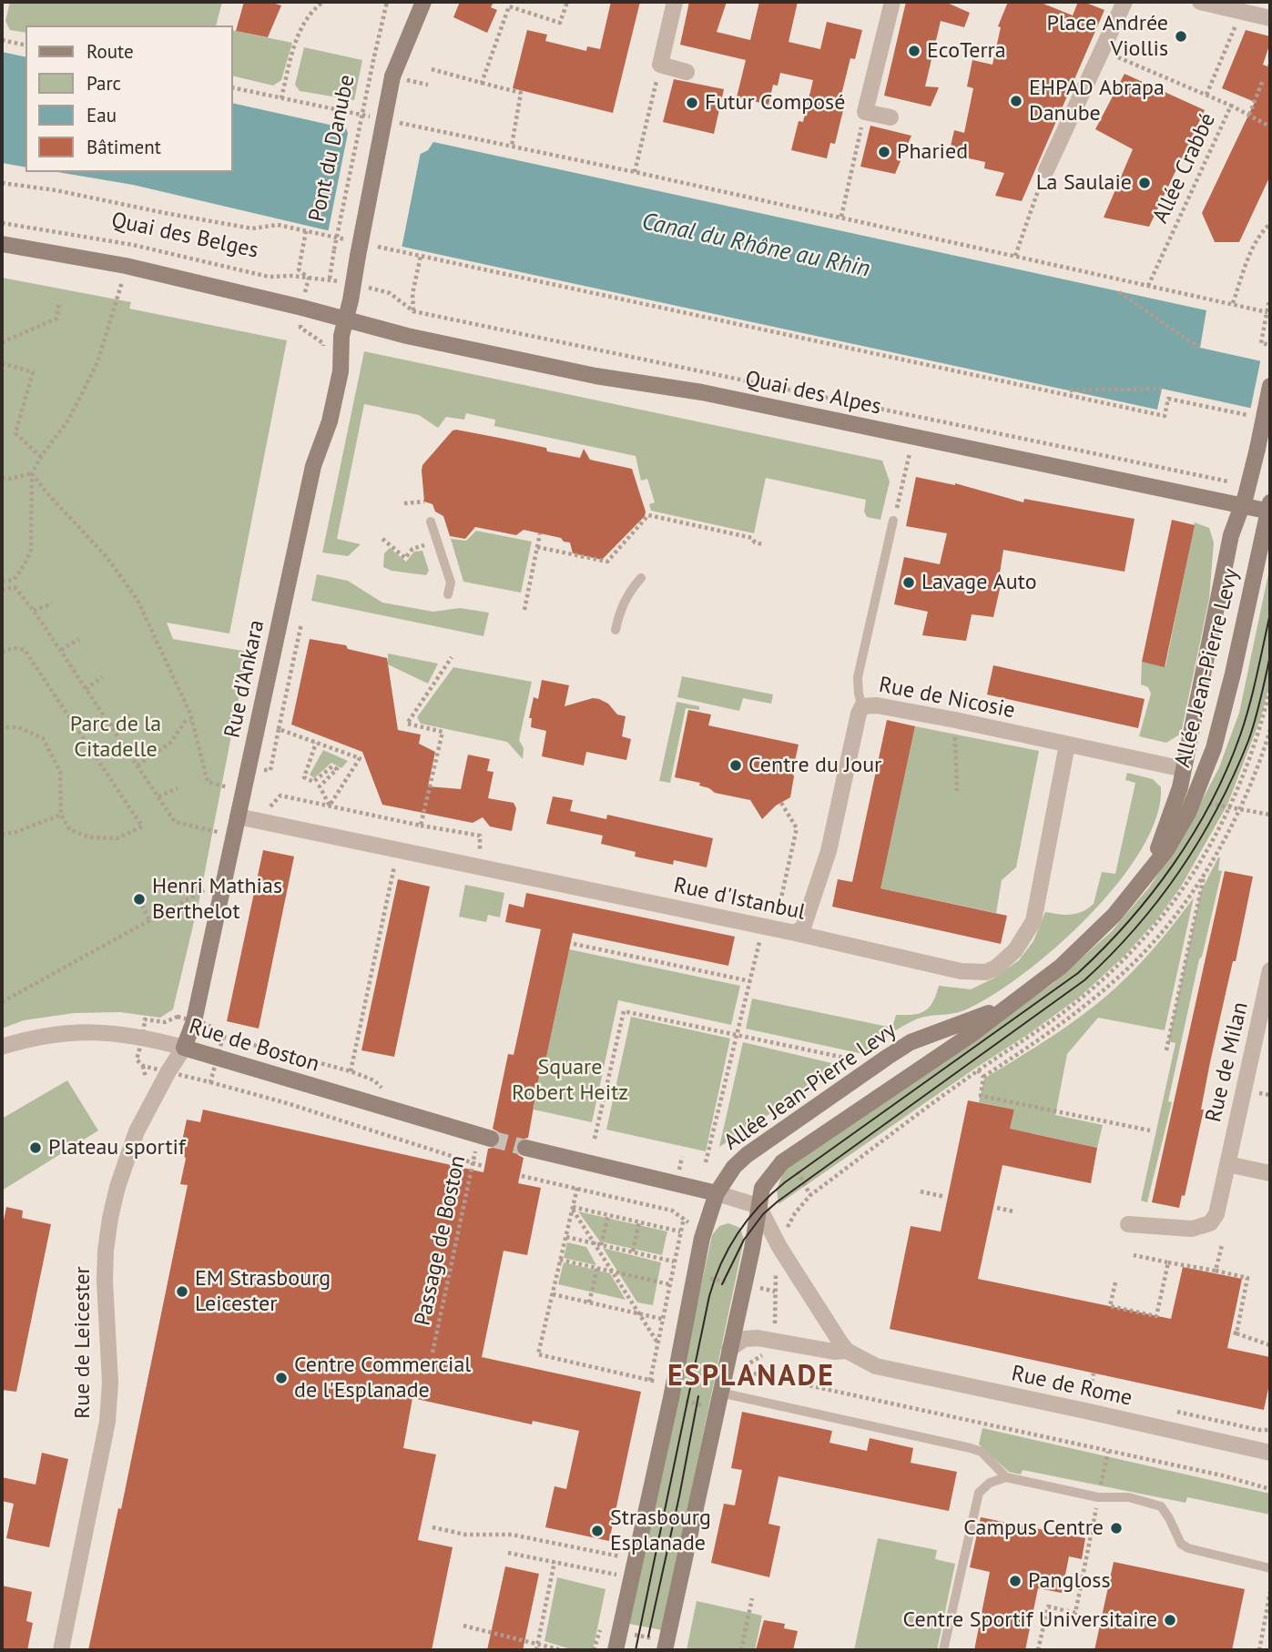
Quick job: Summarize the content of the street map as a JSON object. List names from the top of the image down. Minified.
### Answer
{"streets":{"street":["Pont du Danube","Quai des Belges","Quai des Alpes","Allée Jean-Pierre Levy","Rue d'Ankara","Rue de Nicosie","Rue d'Istanbul","Rue de Boston","Rue de Milan","Rue de Leicester","Rue de Rome"],"path":["Allée Crabbé","Passage de Boston"]},"crossings":[["Pont du Danube","Quai des Belges"],["Pont du Danube","Quai des Alpes"],["Pont du Danube","Rue d'Ankara"],["Quai des Belges","Quai des Alpes"],["Quai des Belges","Rue d'Ankara"],["Quai des Alpes","Allée Jean-Pierre Levy"],["Quai des Alpes","Rue d'Ankara"],["Allée Jean-Pierre Levy","Rue de Nicosie"],["Rue d'Ankara","Rue d'Istanbul"],["Rue d'Ankara","Rue de Boston"],["Rue d'Ankara","Rue de Leicester"],["Rue de Nicosie","Rue d'Istanbul"],["Rue de Boston","Passage de Boston"],["Rue de Boston","Rue de Leicester"]],"districts":["ESPLANADE"],"water":["Canal du Rhône au Rhin"],"parks":["Parc de la Citadelle","Square Robert Heitz"],"places":["Place Andrée Viollis","EcoTerra","EHPAD Abrapa Danube","Futur Composé","Pharied","La Saulaie","Lavage Auto","Centre du Jour","Henri Mathias Berthelot","Plateau sportif","EM Strasbourg Leicester","Centre Commercial de l'Esplanade","Campus Centre","Strasbourg Esplanade","Pangloss","Centre Sportif Universitaire"],"legend":["Route","Parc","Eau","Bâtiment"]}
